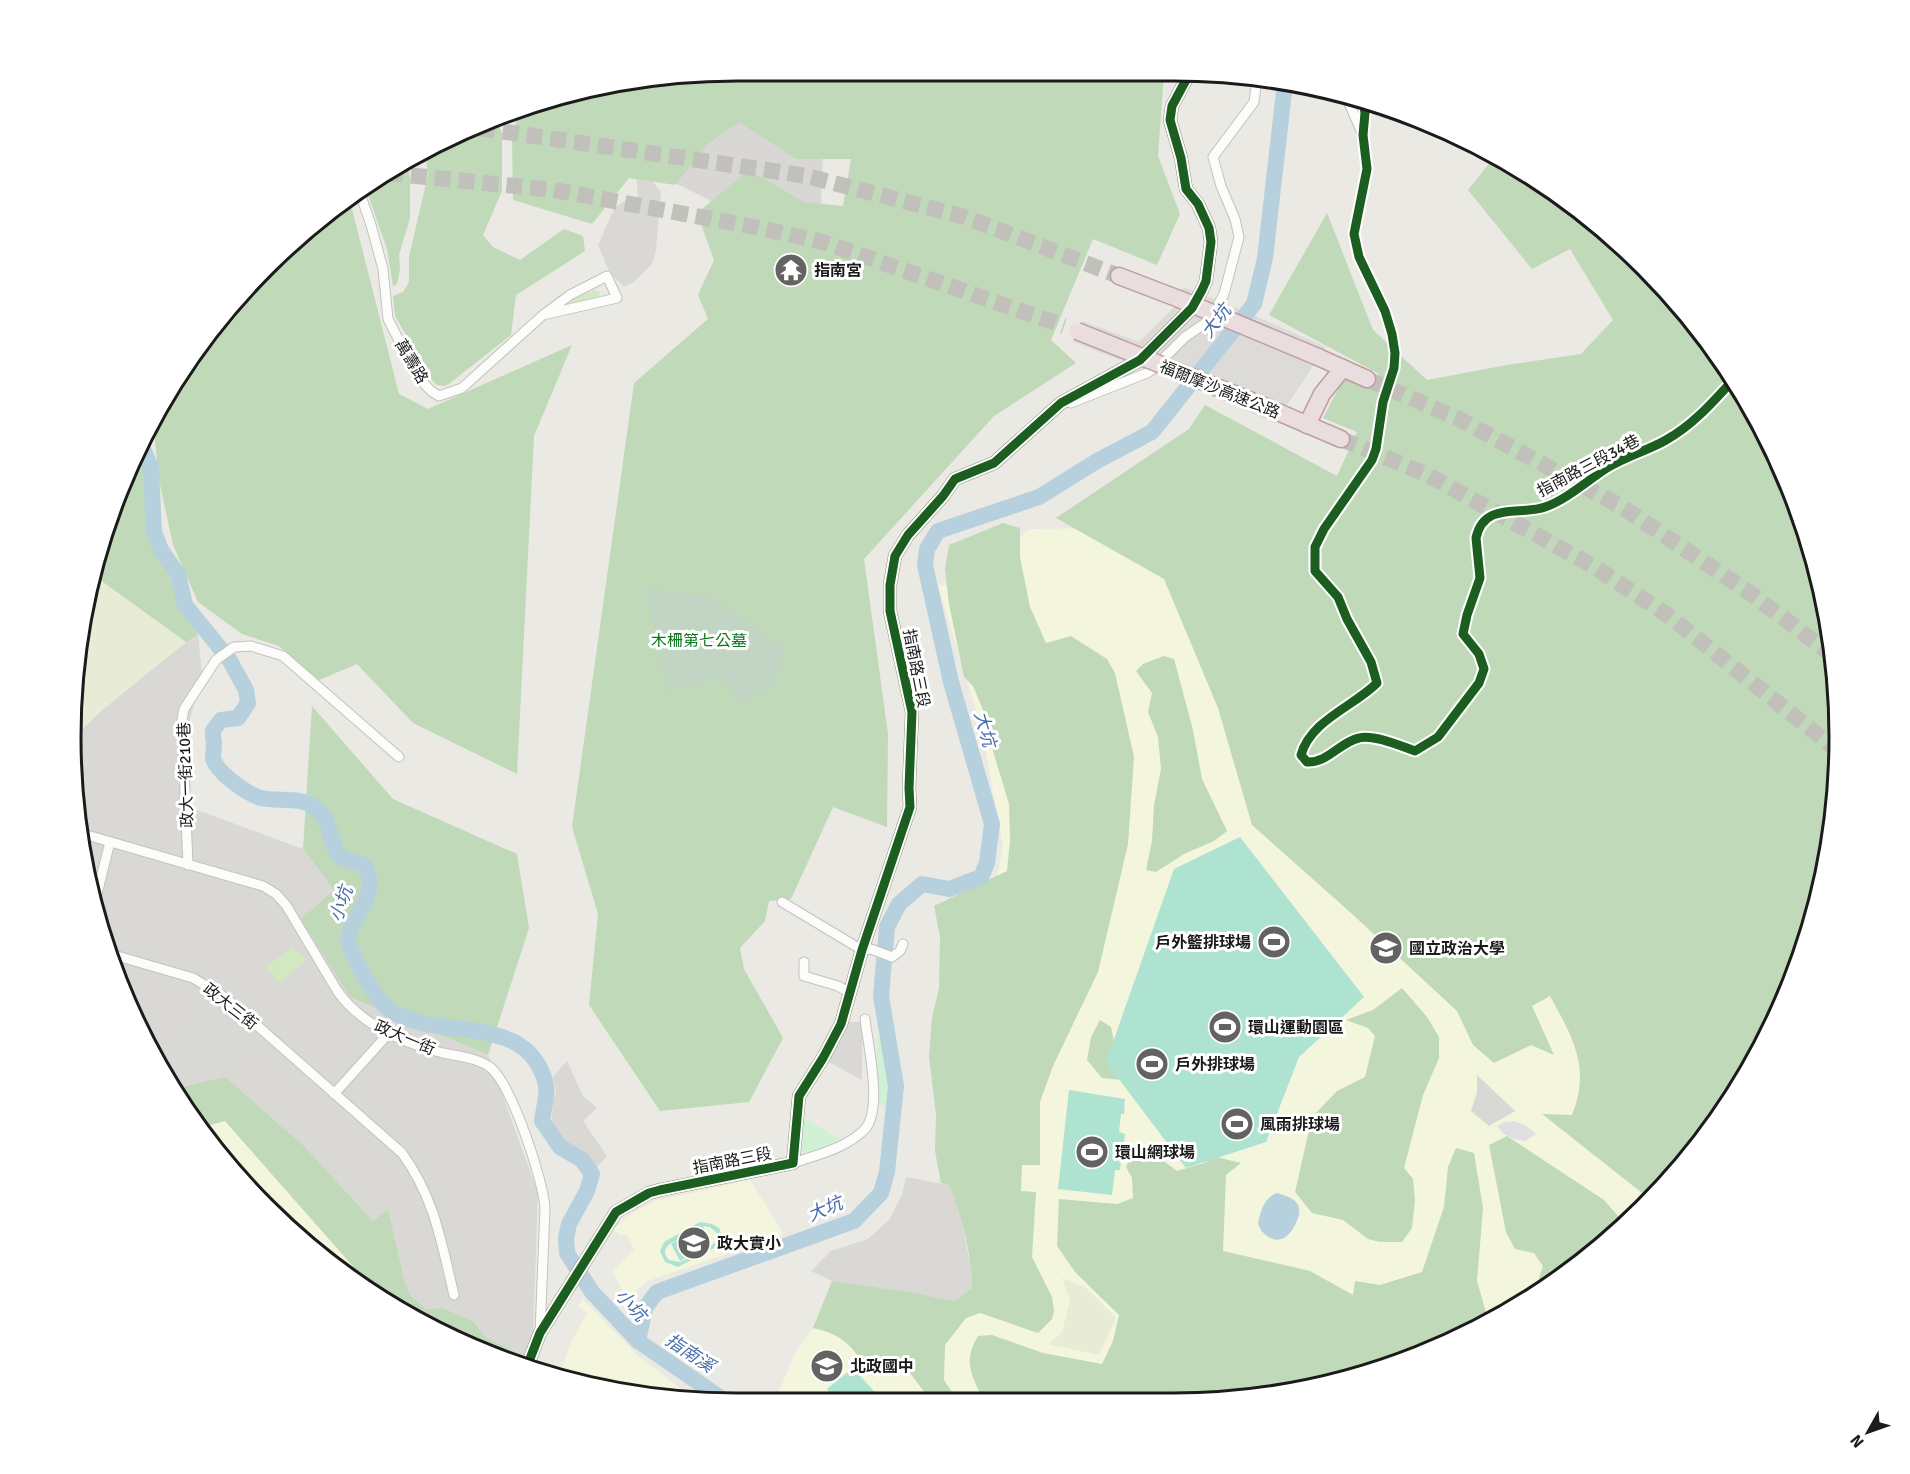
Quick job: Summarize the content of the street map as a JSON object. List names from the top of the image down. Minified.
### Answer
{"streets":{"highway":["福爾摩沙高速公路"],"street":["萬壽路","指南路三段34巷","指南路三段","政大一街210巷","政大三街","政大一街"]},"crossings":[["指南路三段","政大一街"],["政大一街210巷","政大一街"]],"water":["大坑","小坑","指南溪"],"parks":["木柵第七公墓"],"places":{"temple":["指南宮"],"sports":["戶外籃排球場","環山運動園區","戶外排球場","風雨排球場","環山網球場"],"school or university":["國立政治大學","政大實小","北政國中"]},"north":"bottom left"}
